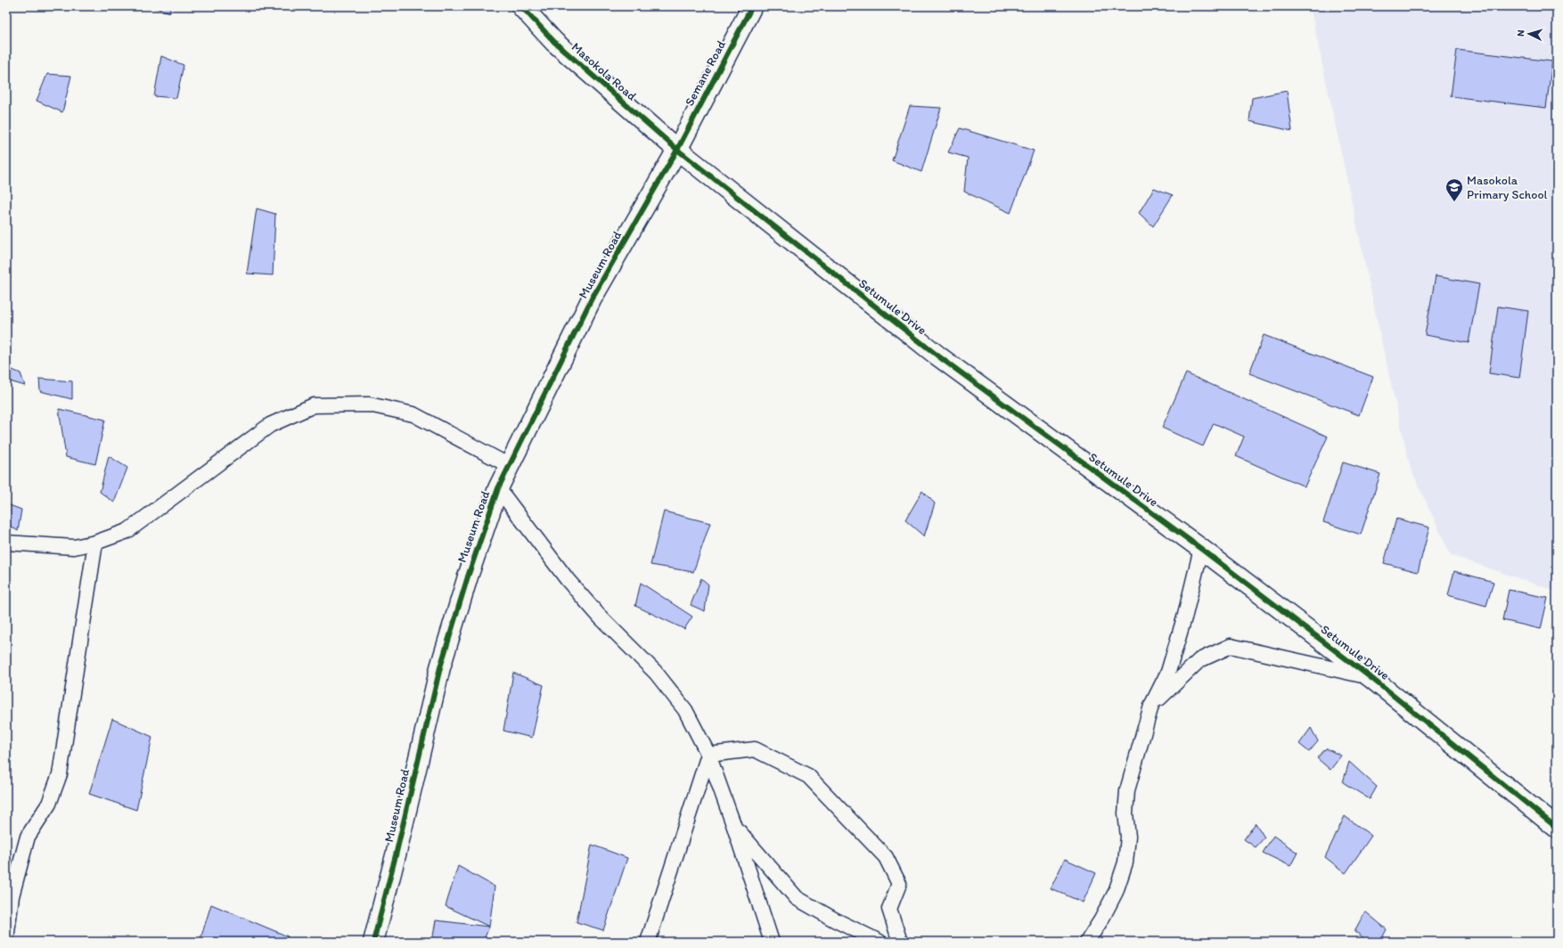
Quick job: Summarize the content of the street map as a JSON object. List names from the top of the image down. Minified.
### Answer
{"streets":{"street":["Masokola Road","Semane Road","Museum Road","Setumule Drive"]},"crossings":[["Masokola Road","Semane Road"],["Masokola Road","Museum Road"],["Masokola Road","Setumule Drive"],["Semane Road","Museum Road"],["Semane Road","Setumule Drive"],["Museum Road","Setumule Drive"]],"places":{"school or university":["Masokola Primary School"]},"north":"left"}
